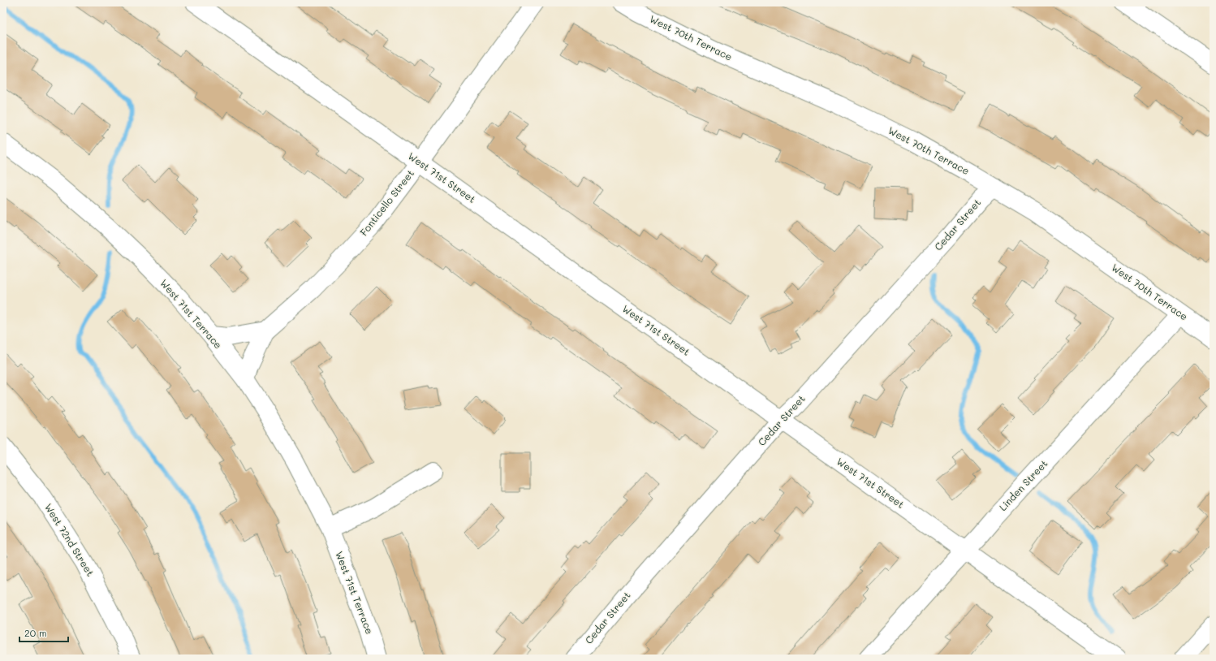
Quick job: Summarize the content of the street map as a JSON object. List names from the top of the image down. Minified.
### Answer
{"streets":{"street":["West 70th Terrace","West 71st Street","Fonticello Street","Cedar Street","West 71st Terrace","Linden Street","West 72nd Street"]},"crossings":[["West 70th Terrace","Cedar Street"],["West 70th Terrace","Linden Street"],["West 71st Street","Fonticello Street"],["West 71st Street","Cedar Street"],["West 71st Street","Linden Street"],["Fonticello Street","West 71st Terrace"]],"scale_bar":"20 m"}
